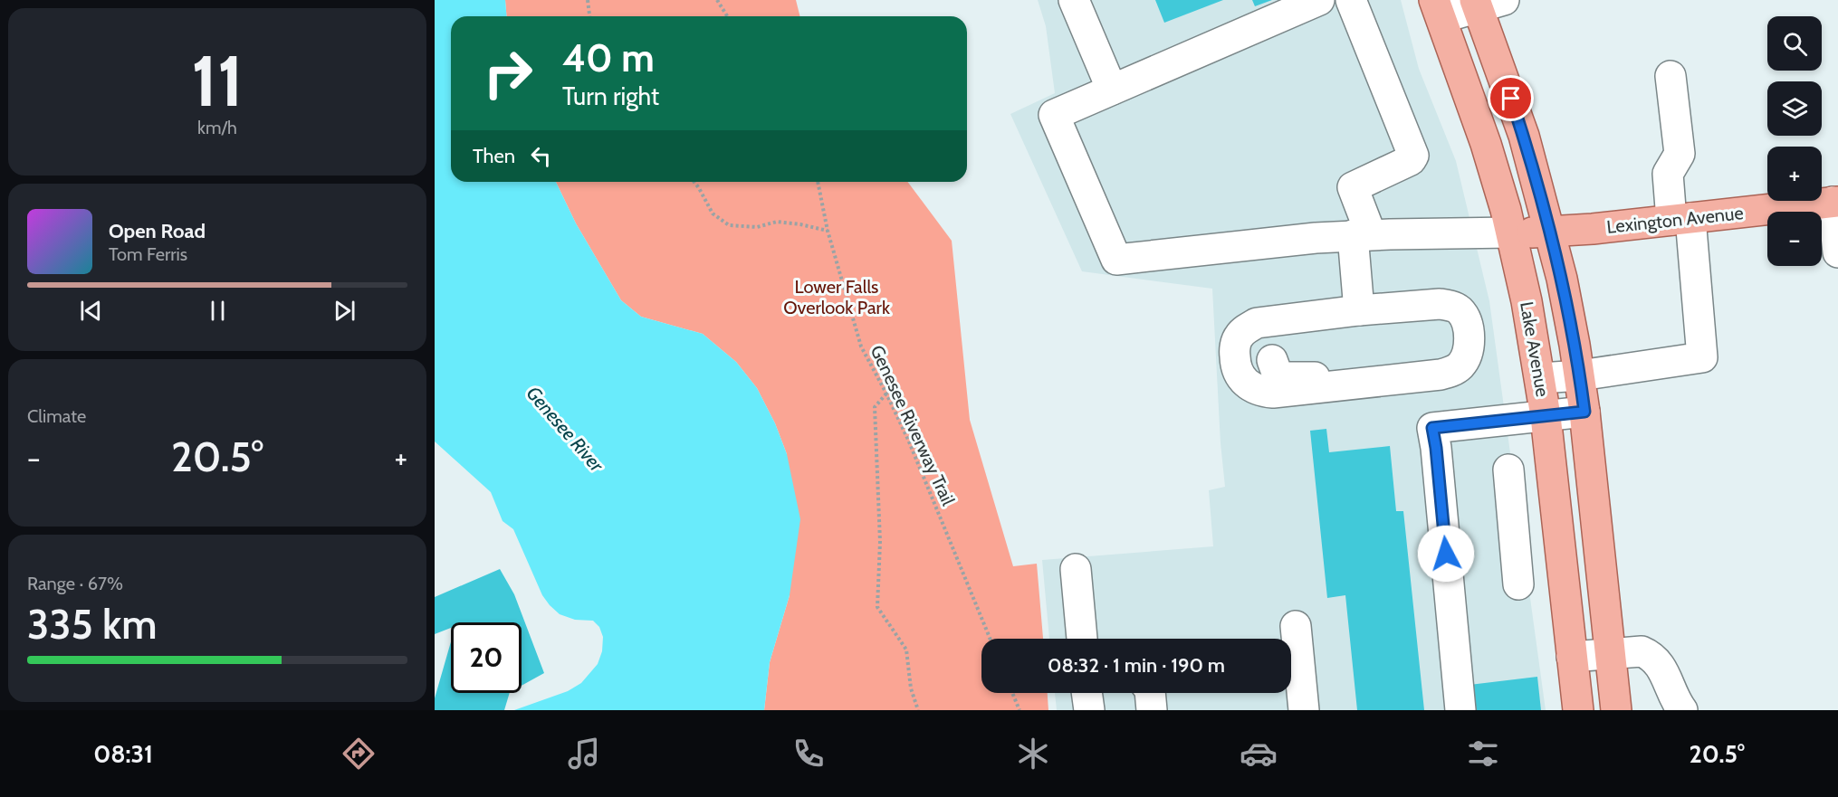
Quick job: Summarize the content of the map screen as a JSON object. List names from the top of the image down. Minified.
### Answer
{"streets":{"main road":["Lexington Avenue","Lake Avenue"],"path":["Genesee Riverway Trail"]},"crossings":[["Lexington Avenue","Lake Avenue"]],"water":["Genesee River"],"parks":["Lower Falls Overlook Park"],"page":{"tile":[["11","km/h"],"Climate",["Range · 67%","335 km"]],"map_buttons":["+","−"],"turn":["40 m","Turn right"],"then":"Then","song":["Open Road","Tom Ferris"],"heat":["−","20.5°","+"],"limit":"20","trip":"08:32 · 1 min · 190 m","tabs":["08:31","20.5°"]}}
